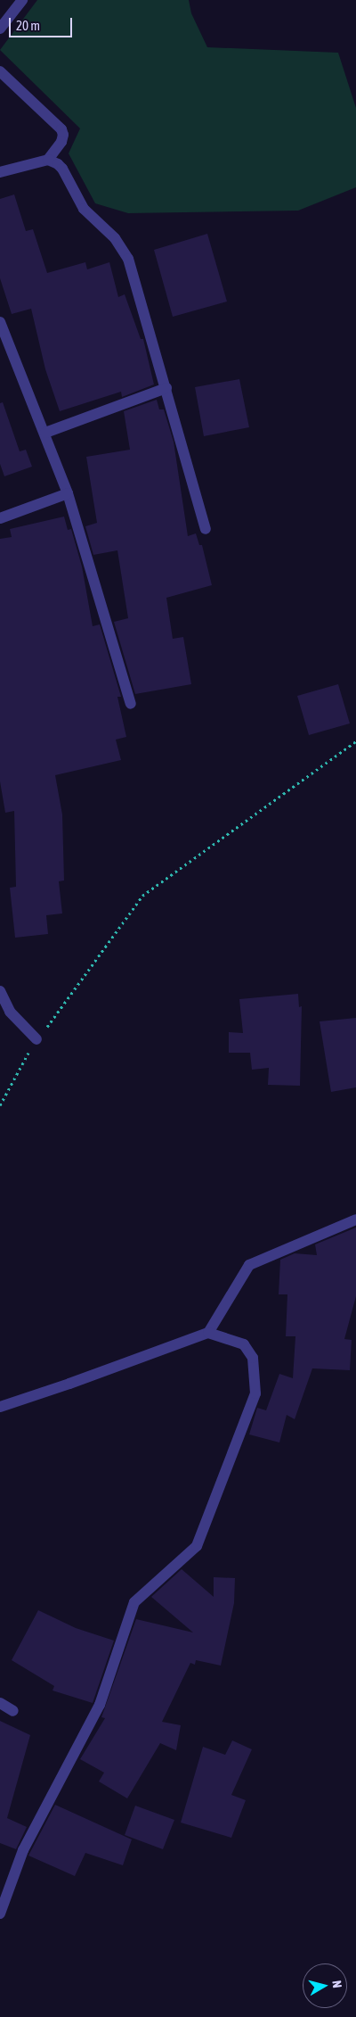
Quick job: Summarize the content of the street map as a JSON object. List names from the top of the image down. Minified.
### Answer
{"scale_bar":"20 m","north":"right"}
